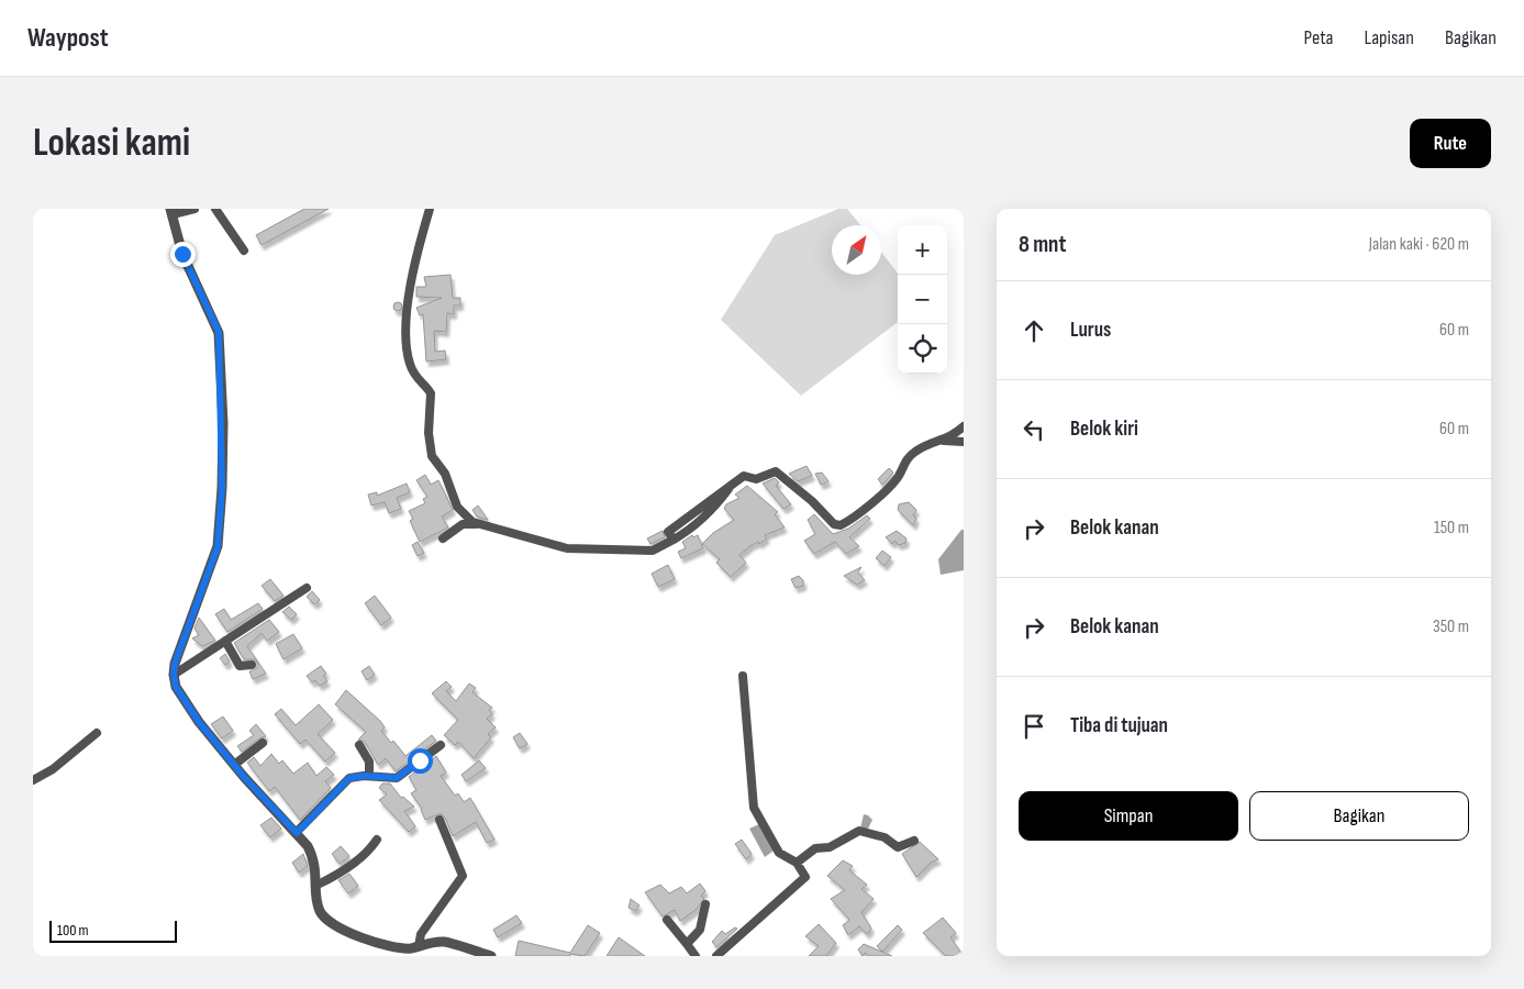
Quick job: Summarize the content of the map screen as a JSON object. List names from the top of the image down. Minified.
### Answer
{"scale_bar":"100 m","north":"top right","page":{"header":"Waypost","nav":["Peta","Lapisan","Bagikan"],"buttons":["Rute",["Simpan","Bagikan"]],"title":"Lokasi kami","heading":["8 mnt","Jalan kaki · 620 m"],"map_buttons":["+","−"],"list":[["Lurus","60 m"],["Belok kiri","60 m"],["Belok kanan","150 m"],["Belok kanan","350 m"],"Tiba di tujuan"],"scale":"100 m"}}
